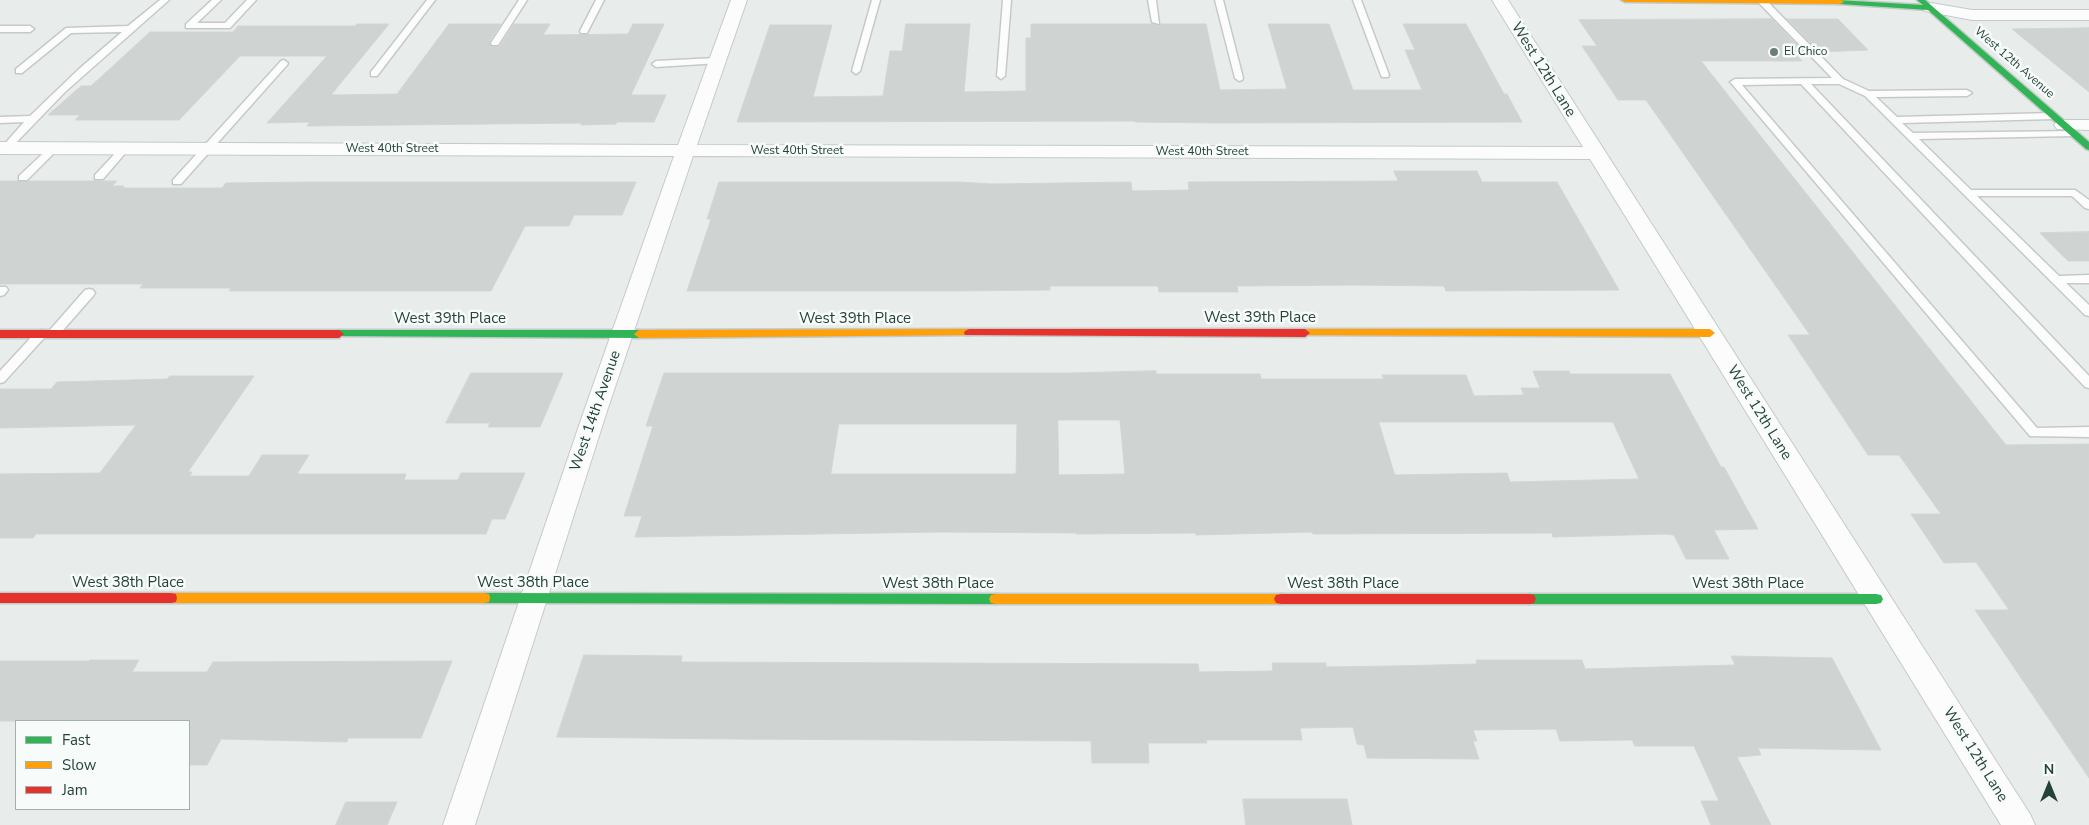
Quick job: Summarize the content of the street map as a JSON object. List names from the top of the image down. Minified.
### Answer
{"streets":{"street":["West 12th Avenue","West 12th Lane","West 40th Street","West 39th Place","West 14th Avenue","West 38th Place"]},"crossings":[["West 12th Lane","West 40th Street"],["West 12th Lane","West 39th Place"],["West 12th Lane","West 38th Place"],["West 40th Street","West 14th Avenue"],["West 39th Place","West 14th Avenue"],["West 14th Avenue","West 38th Place"]],"places":["El Chico"],"legend":["Fast","Slow","Jam"],"north":"top"}
